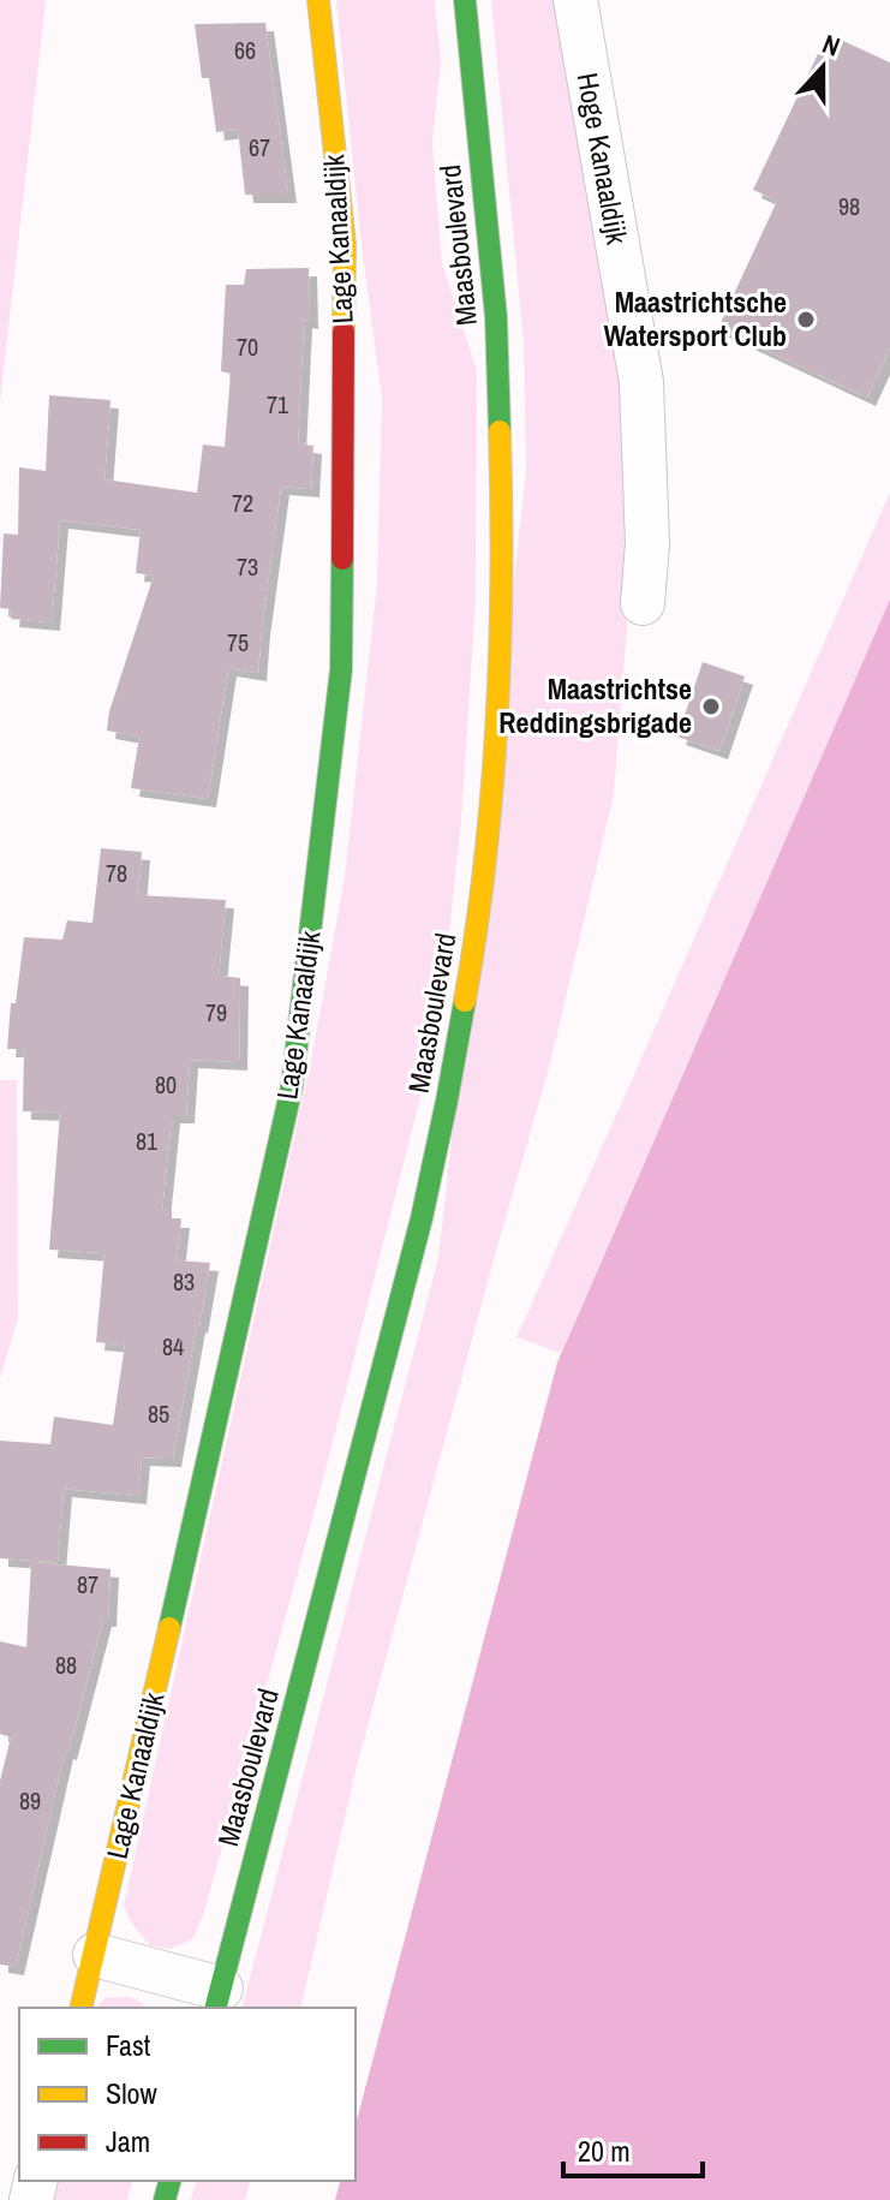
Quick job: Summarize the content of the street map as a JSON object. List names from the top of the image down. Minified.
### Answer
{"streets":{"street":["Hoge Kanaaldijk","Lage Kanaaldijk","Maasboulevard"]},"places":["Maastrichtsche Watersport Club","Maastrichtse Reddingsbrigade"],"house_numbers":["66","67","98","70","71","72","73","75","78","79","80","81","83","84","85","87","88","89"],"legend":["Fast","Slow","Jam"],"scale_bar":"20 m","north":"top"}
